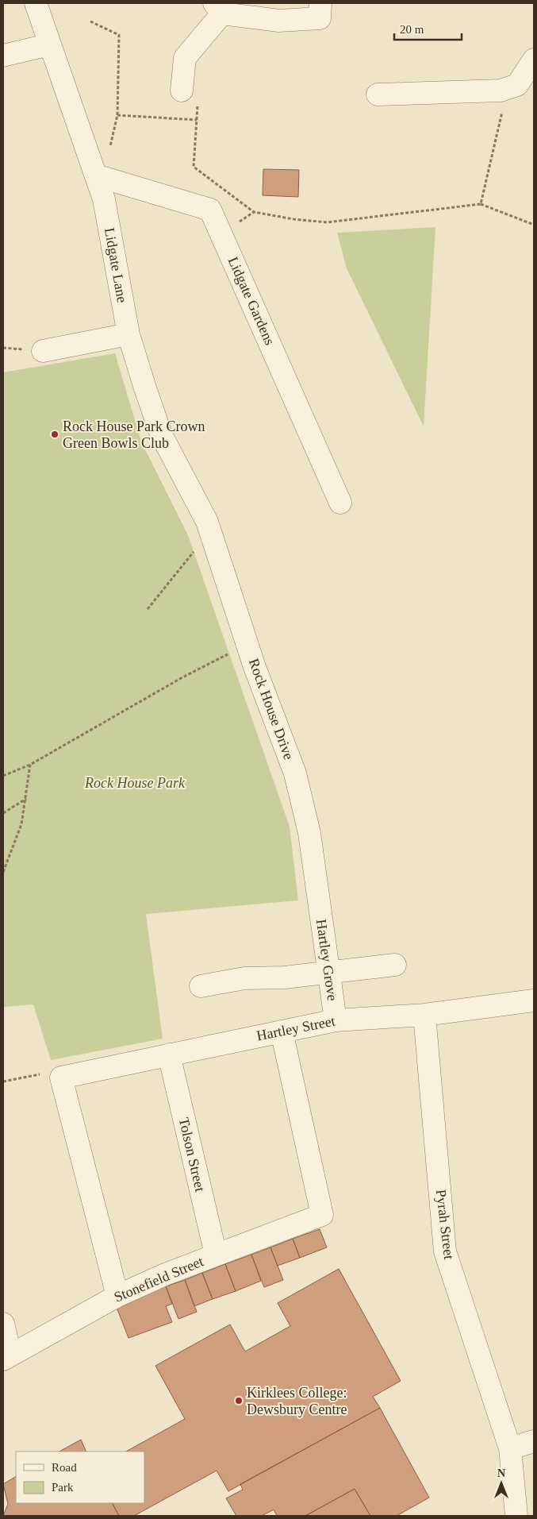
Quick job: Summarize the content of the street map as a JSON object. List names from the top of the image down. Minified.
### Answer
{"streets":{"street":["Lidgate Lane","Lidgate Gardens","Rock House Drive","Hartley Grove","Hartley Street","Tolson Street","Pyrah Street","Stonefield Street"]},"crossings":[["Lidgate Lane","Lidgate Gardens"],["Lidgate Lane","Rock House Drive"],["Rock House Drive","Hartley Grove"],["Hartley Grove","Hartley Street"],["Hartley Street","Tolson Street"],["Hartley Street","Pyrah Street"],["Hartley Street","Stonefield Street"],["Tolson Street","Stonefield Street"]],"parks":["Rock House Park"],"places":["Rock House Park Crown Green Bowls Club","Kirklees College: Dewsbury Centre"],"legend":["Road","Park"],"scale_bar":"20 m","north":"top"}
